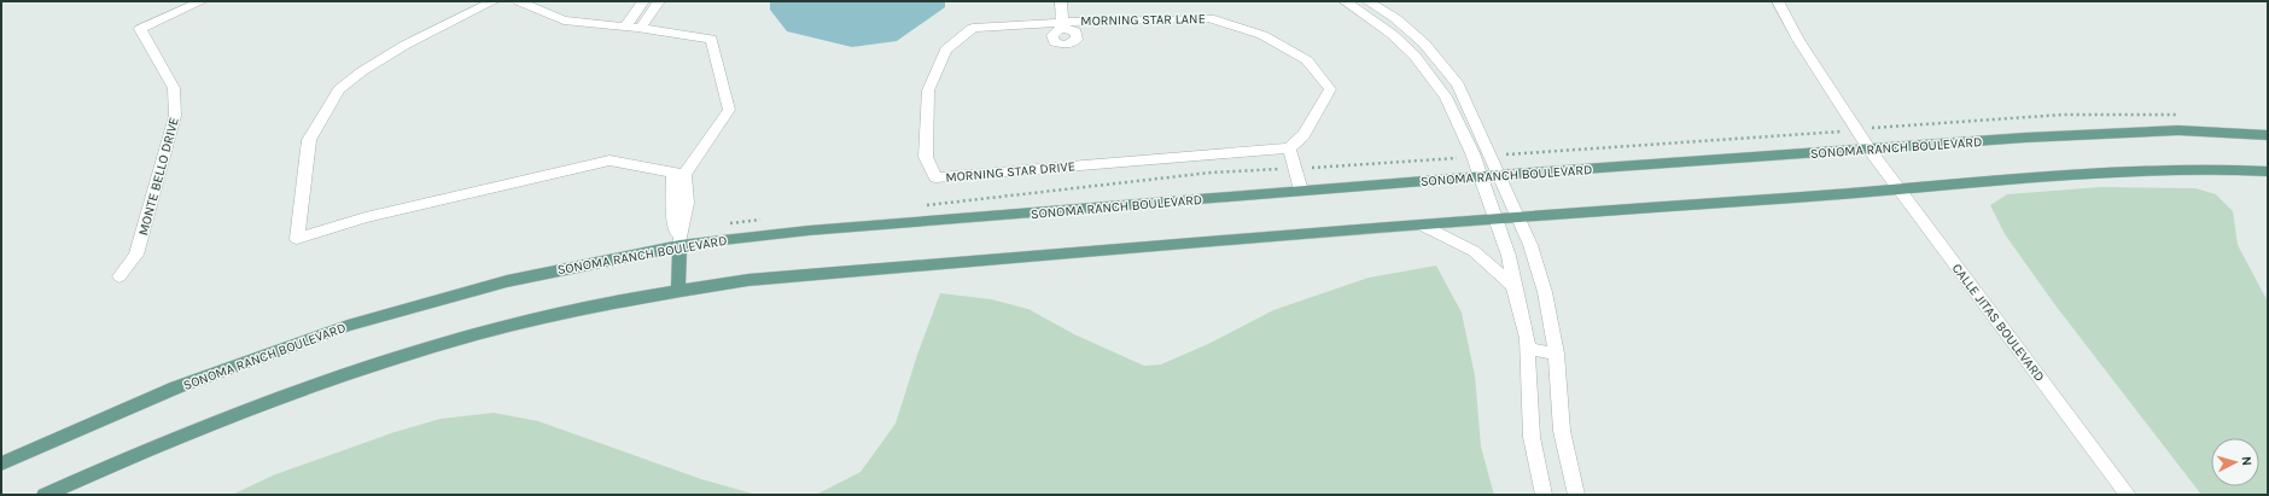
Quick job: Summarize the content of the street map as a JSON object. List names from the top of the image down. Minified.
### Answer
{"streets":{"main road":["SONOMA RANCH BOULEVARD"],"street":["MORNING STAR LANE","MORNING STAR DRIVE","MONTE BELLO DRIVE","CALLE JITAS BOULEVARD"]},"crossings":[["MORNING STAR LANE","MORNING STAR DRIVE"],["SONOMA RANCH BOULEVARD","CALLE JITAS BOULEVARD"]],"north":"right"}
